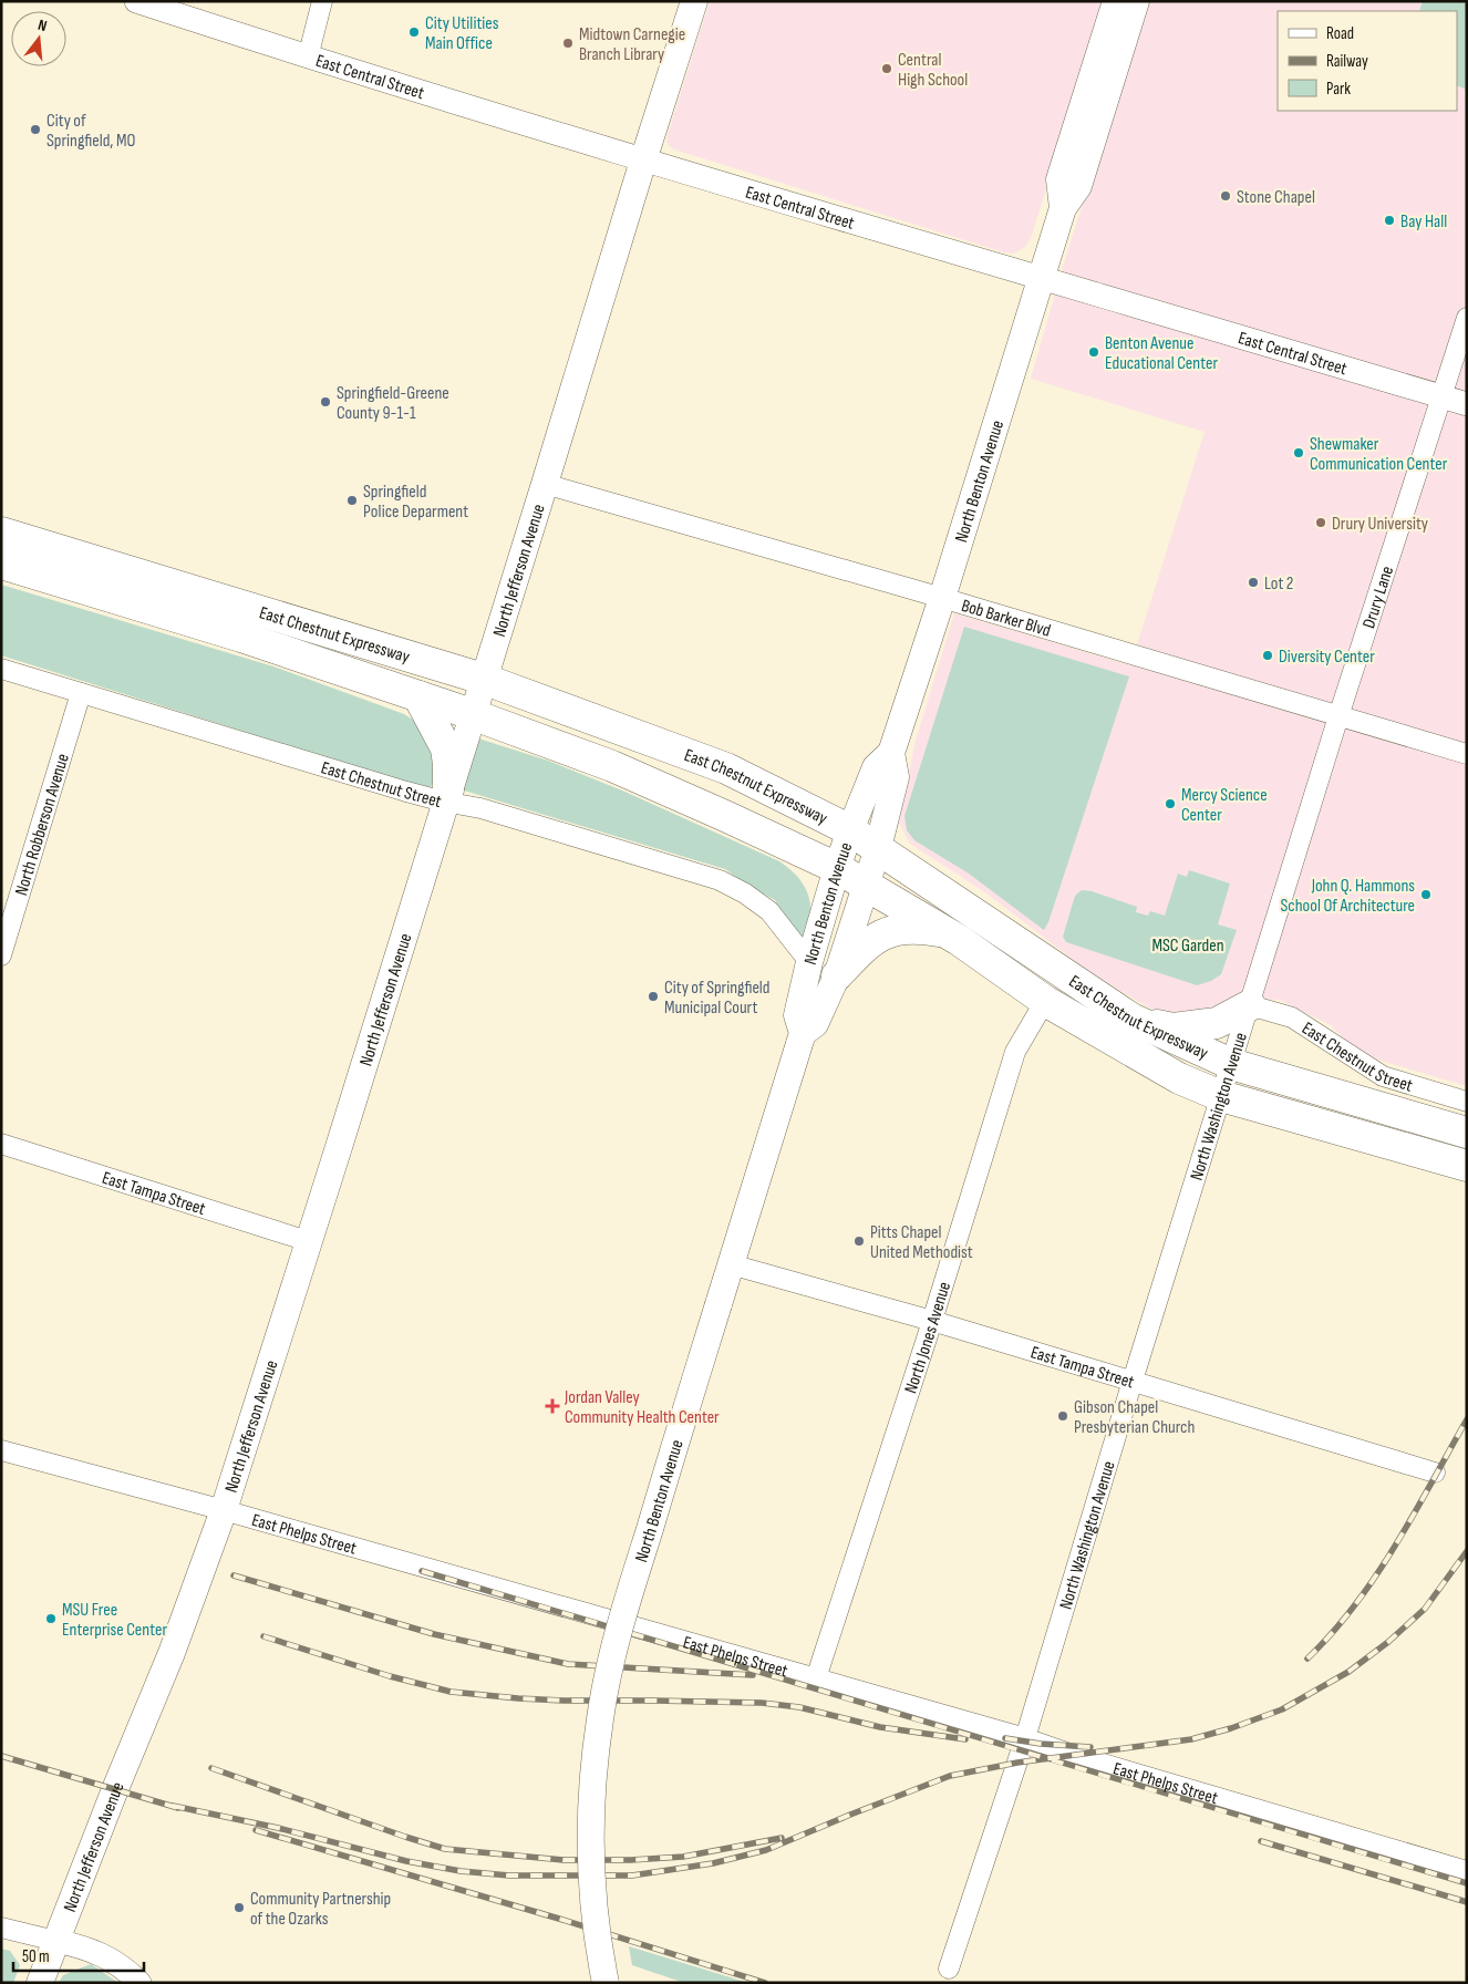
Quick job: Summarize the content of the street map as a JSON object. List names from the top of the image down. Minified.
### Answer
{"streets":{"main road":["North Benton Avenue","North Jefferson Avenue","East Chestnut Expressway"],"street":["East Central Street","Drury Lane","Bob Barker Blvd","East Chestnut Street","North Robberson Avenue","North Washington Avenue","East Tampa Street","North Jones Avenue","East Phelps Street"]},"crossings":[["East Central Street","North Benton Avenue"],["East Central Street","North Jefferson Avenue"],["East Central Street","Drury Lane"],["North Benton Avenue","Bob Barker Blvd"],["North Benton Avenue","East Chestnut Expressway"],["North Benton Avenue","East Chestnut Street"],["North Benton Avenue","East Tampa Street"],["North Jefferson Avenue","Bob Barker Blvd"],["North Jefferson Avenue","East Chestnut Expressway"],["North Jefferson Avenue","East Chestnut Street"],["North Jefferson Avenue","East Tampa Street"],["North Jefferson Avenue","East Phelps Street"],["Drury Lane","Bob Barker Blvd"],["Drury Lane","East Chestnut Street"],["Drury Lane","North Washington Avenue"],["East Chestnut Expressway","North Washington Avenue"],["East Chestnut Expressway","North Jones Avenue"],["East Chestnut Street","North Robberson Avenue"],["East Chestnut Street","North Washington Avenue"],["North Washington Avenue","East Tampa Street"],["North Washington Avenue","East Phelps Street"],["East Tampa Street","North Jones Avenue"],["North Jones Avenue","East Phelps Street"]],"parks":["MSC Garden"],"places":{"other":["City Utilities Main Office","Midtown Carnegie Branch Library","Central High School","City of Springfield, MO","Stone Chapel","Bay Hall","Benton Avenue Educational Center","Springfield-Greene County 9-1-1","Shewmaker Communication Center","Springfield Police Deparment","Drury University","Lot 2","Diversity Center","Mercy Science Center","John Q. Hammons School Of Architecture","City of Springfield Municipal Court","Pitts Chapel United Methodist","Gibson Chapel Presbyterian Church","MSU Free Enterprise Center","Community Partnership of the Ozarks"],"health":["Jordan Valley Community Health Center"]},"legend":["Road","Railway","Park"],"scale_bar":"50 m","north":"top"}
